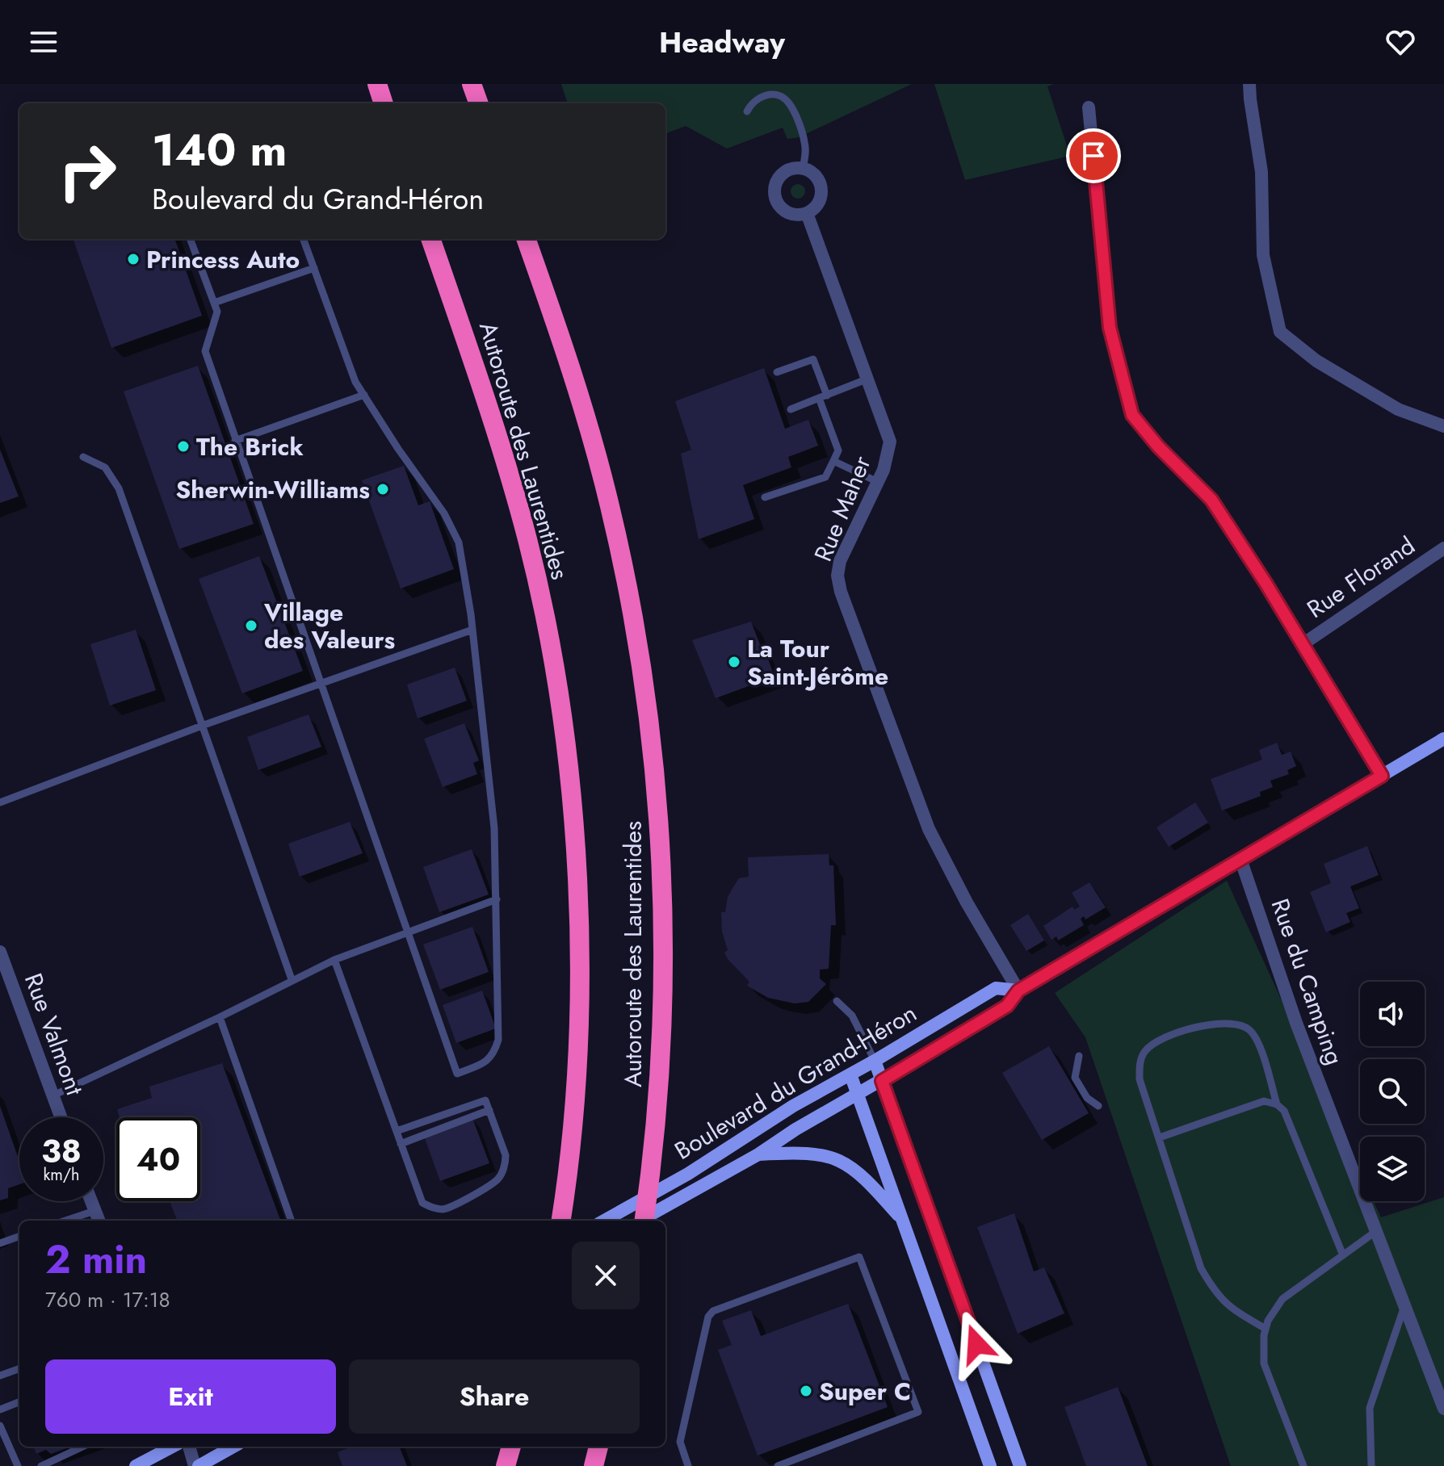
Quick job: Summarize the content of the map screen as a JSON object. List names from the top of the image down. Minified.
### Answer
{"streets":{"highway":["Autoroute des Laurentides"],"street":["Rue Maher","Rue Florand","Rue du Camping","Rue Valmont","Boulevard du Grand-Héron"]},"crossings":[["Rue Maher","Boulevard du Grand-Héron"],["Rue du Camping","Boulevard du Grand-Héron"]],"places":["Princess Auto","The Brick","Sherwin-Williams","Village des Valeurs","La Tour Saint-Jérôme","Super C"],"page":{"header":"Headway","turn":["140 m","Boulevard du Grand-Héron"],"speed":"38 km/h","limit":"40","heading":["2 min","760 m · 17:18"],"buttons":["Exit","Share"]}}
